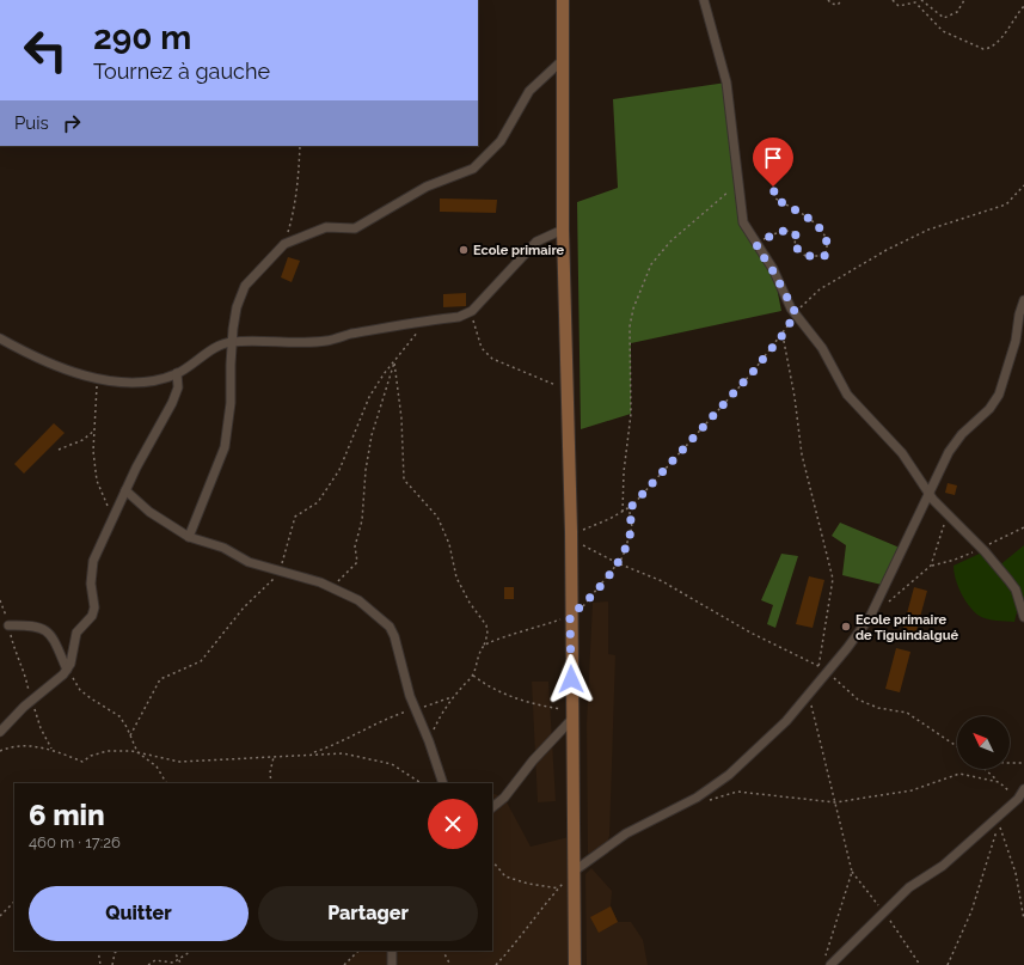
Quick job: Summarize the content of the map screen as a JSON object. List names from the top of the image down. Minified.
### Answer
{"places":["Ecole primaire","Ecole primaire de Tiguindalgué"],"north":"top left","page":{"turn":["290 m","Tournez à gauche"],"then":"Puis","heading":["6 min","460 m · 17:26"],"buttons":["Quitter","Partager"]}}
